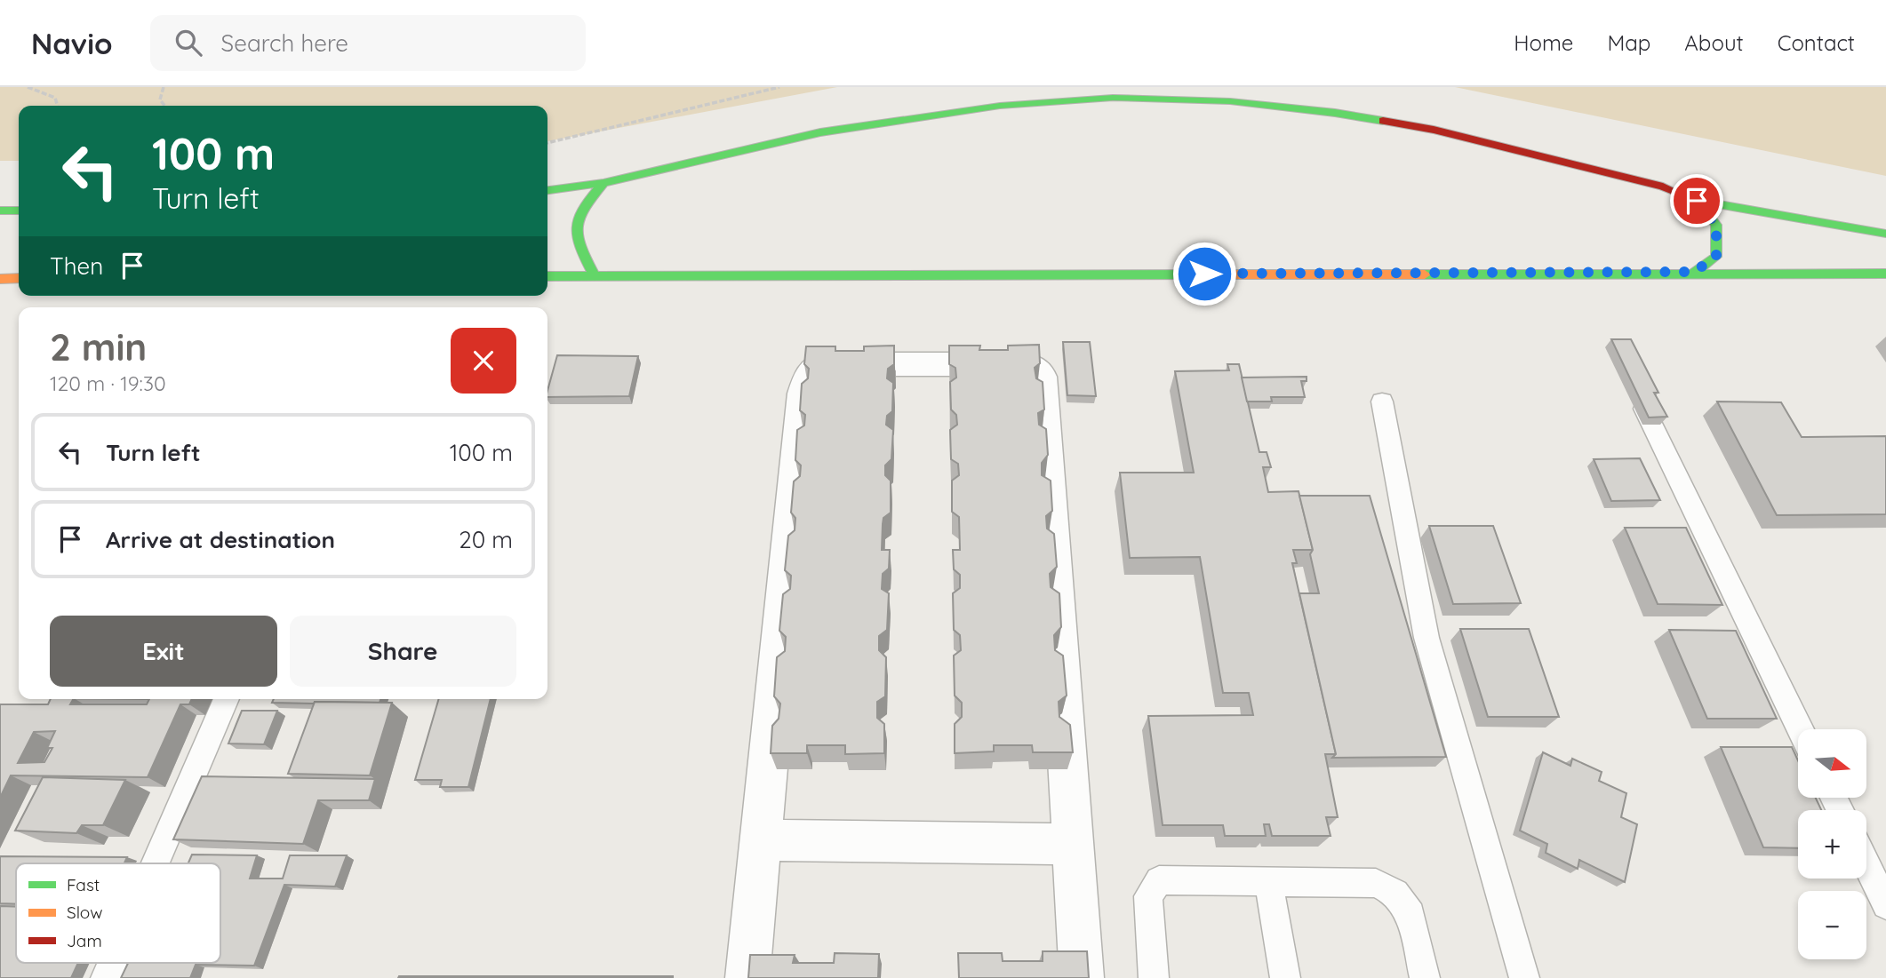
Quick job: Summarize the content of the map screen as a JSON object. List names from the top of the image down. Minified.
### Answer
{"legend":["Fast","Slow","Jam"],"north":"right","page":{"header":"Navio","search":"Search here","nav":["Home","Map","About","Contact"],"turn":["100 m","Turn left"],"then":"Then","heading":["2 min","120 m · 19:30"],"list":[{"name":"Turn left","value":"100 m"},{"name":"Arrive at destination","value":"20 m"}],"buttons":["Exit","Share"],"map_buttons":["+","−"]}}
